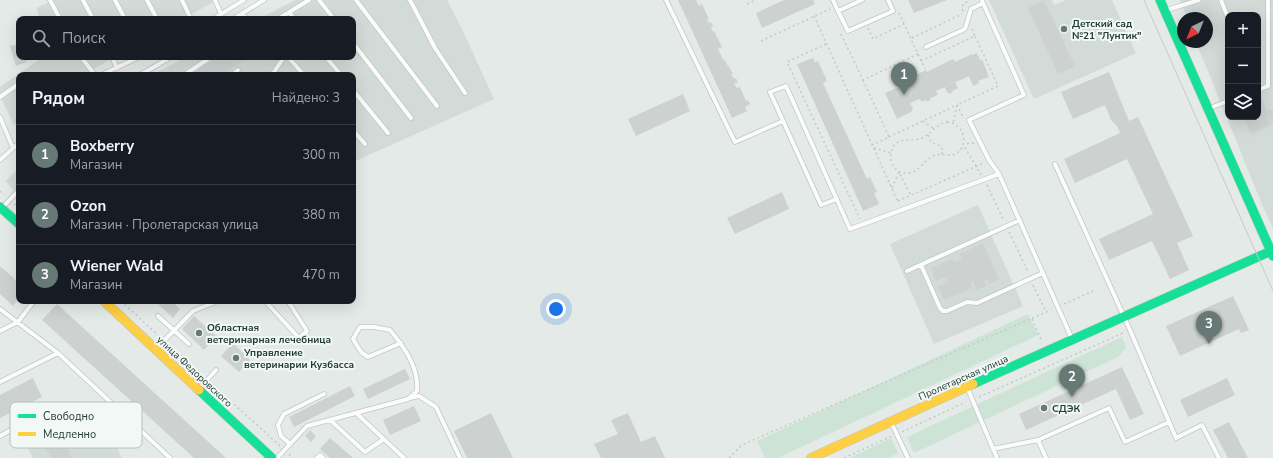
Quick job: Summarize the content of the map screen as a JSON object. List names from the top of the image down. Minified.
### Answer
{"streets":{"street":["улица Федоровского","Пролетарская улица"]},"places":["Детский сад №21 \"Лунтик\"","Областная ветеринарная лечебница","Управление ветеринарии Кузбасса","СДЭК"],"legend":["Свободно","Медленно"],"north":"bottom left","page":{"map_buttons":["+","−"],"search":"Поиск","pins":["1","3","2"],"heading":["Рядом","Найдено: 3"],"list":[{"mark":"1","name":"Boxberry","note":"Магазин","value":"300 m"},{"mark":"2","name":"Ozon","note":"Магазин · Пролетарская улица","value":"380 m"},{"mark":"3","name":"Wiener Wald","note":"Магазин","value":"470 m"}]}}
